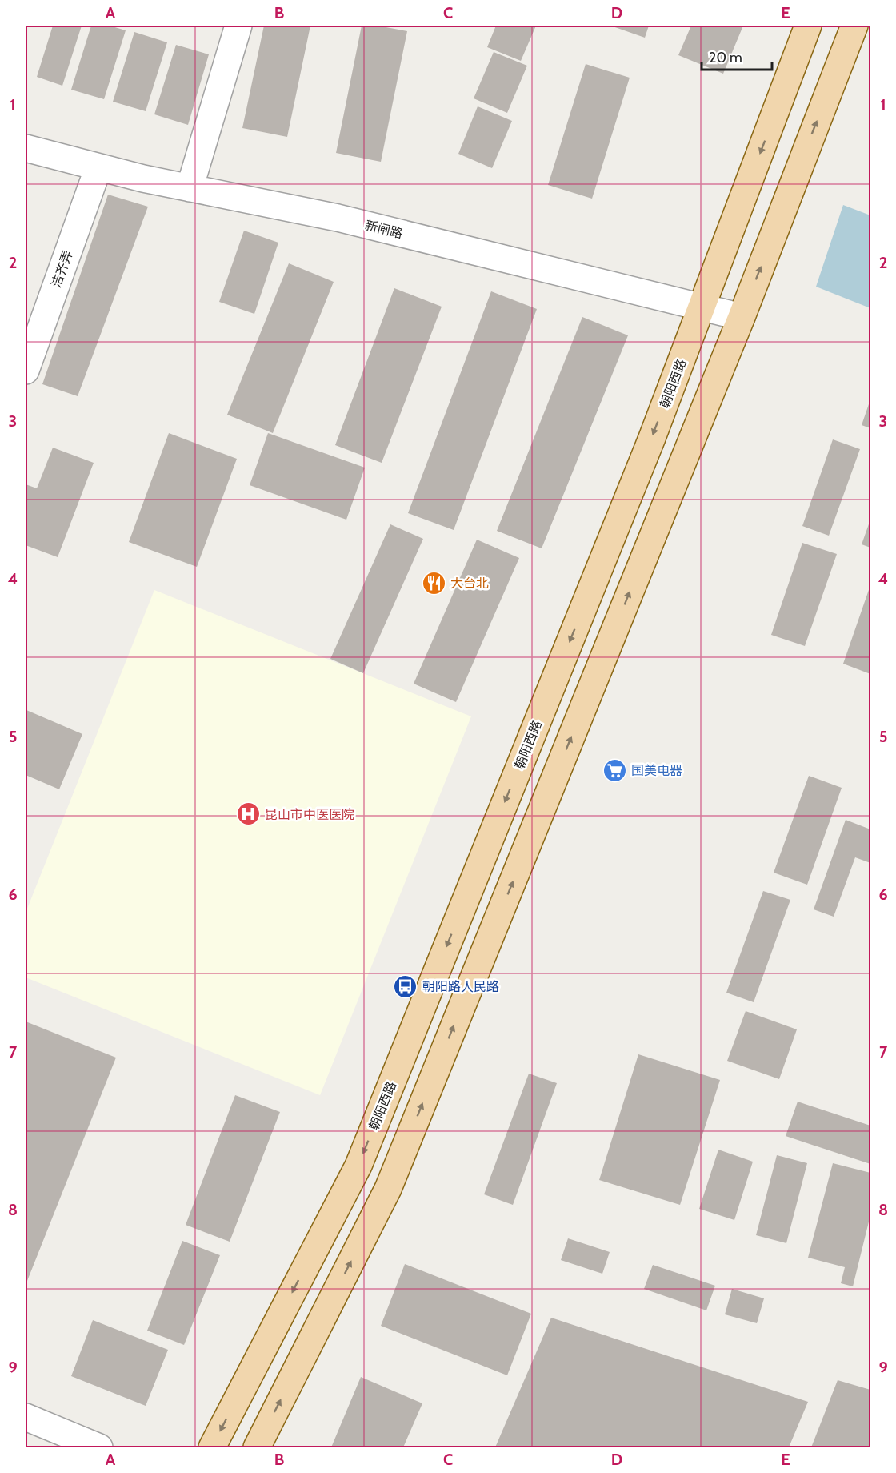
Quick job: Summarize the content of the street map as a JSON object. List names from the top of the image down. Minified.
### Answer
{"streets":{"main road":["朝阳西路"],"street":["新闸路","洁齐弄"]},"crossings":[["新闸路","洁齐弄"],["新闸路","朝阳西路"]],"places":{"restaurant":["大台北"],"supermarket":["国美电器"],"hospital":["昆山市中医医院"],"bus stop":["朝阳路人民路"]},"scale_bar":"20 m","grid":{"columns":["A","B","C","D","E"],"rows":["1","2","3","4","5","6","7","8","9"]}}
